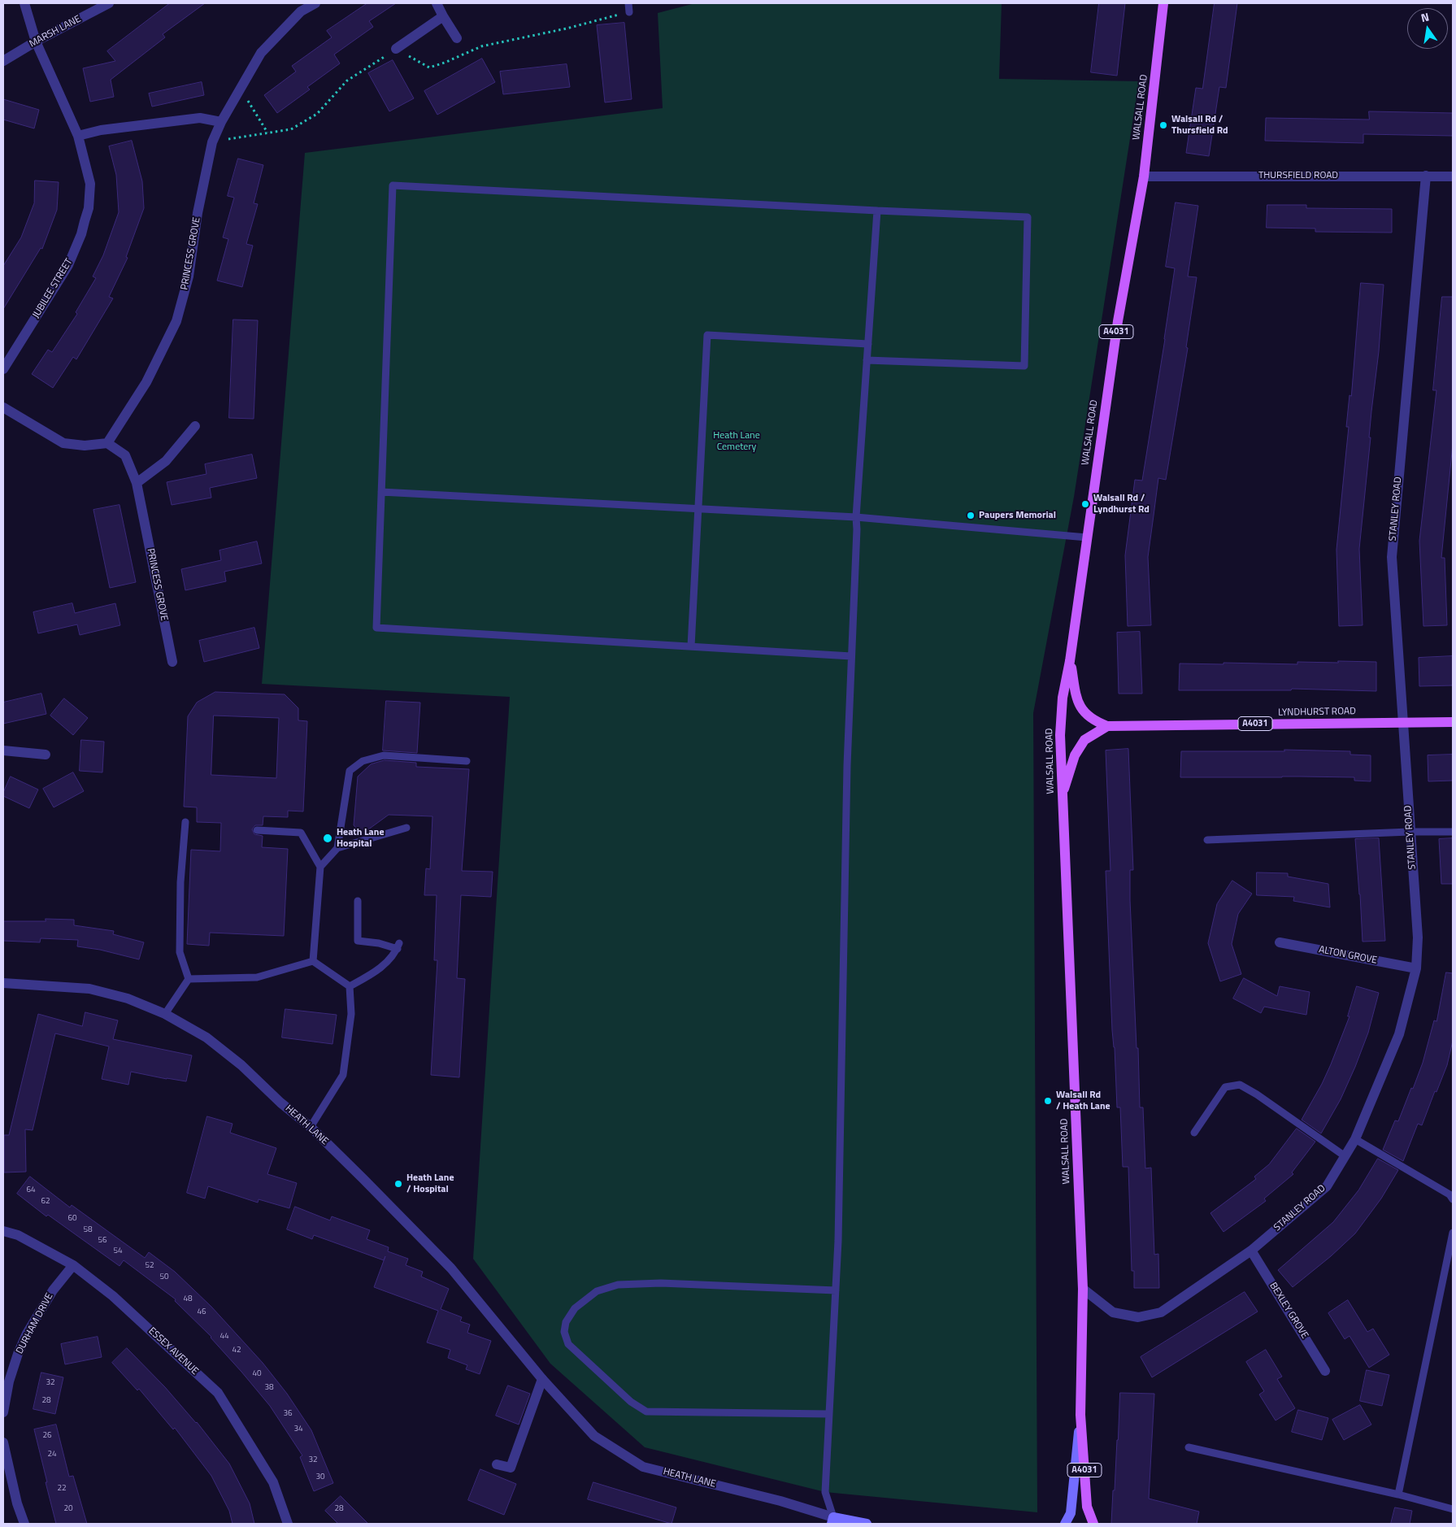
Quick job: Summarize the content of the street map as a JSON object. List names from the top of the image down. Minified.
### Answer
{"streets":{"main road":["WALSALL ROAD","A4031","LYNDHURST ROAD","HEATH LANE"],"street":["MARSH LANE","THURSFIELD ROAD","PRINCESS GROVE","JUBILEE STREET","STANLEY ROAD","ALTON GROVE","BEXLEY GROVE","DURHAM DRIVE","ESSEX AVENUE"]},"crossings":[["MARSH LANE","JUBILEE STREET"],["WALSALL ROAD","THURSFIELD ROAD"],["WALSALL ROAD","A4031"],["WALSALL ROAD","STANLEY ROAD"],["WALSALL ROAD","LYNDHURST ROAD"],["THURSFIELD ROAD","STANLEY ROAD"],["A4031","LYNDHURST ROAD"],["STANLEY ROAD","LYNDHURST ROAD"],["STANLEY ROAD","ALTON GROVE"],["STANLEY ROAD","BEXLEY GROVE"],["DURHAM DRIVE","ESSEX AVENUE"]],"parks":["Heath Lane Cemetery"],"places":["Walsall Rd / Thursfield Rd","Walsall Rd / Lyndhurst Rd","Paupers Memorial","Heath Lane Hospital","Walsall Rd / Heath Lane","Heath Lane / Hospital"],"house_numbers":["64","62","60","58","56","54","52","50","48","46","44","42","40","32","38","28","36","34","26","24","32","30","22","20","28"],"north":"top"}
